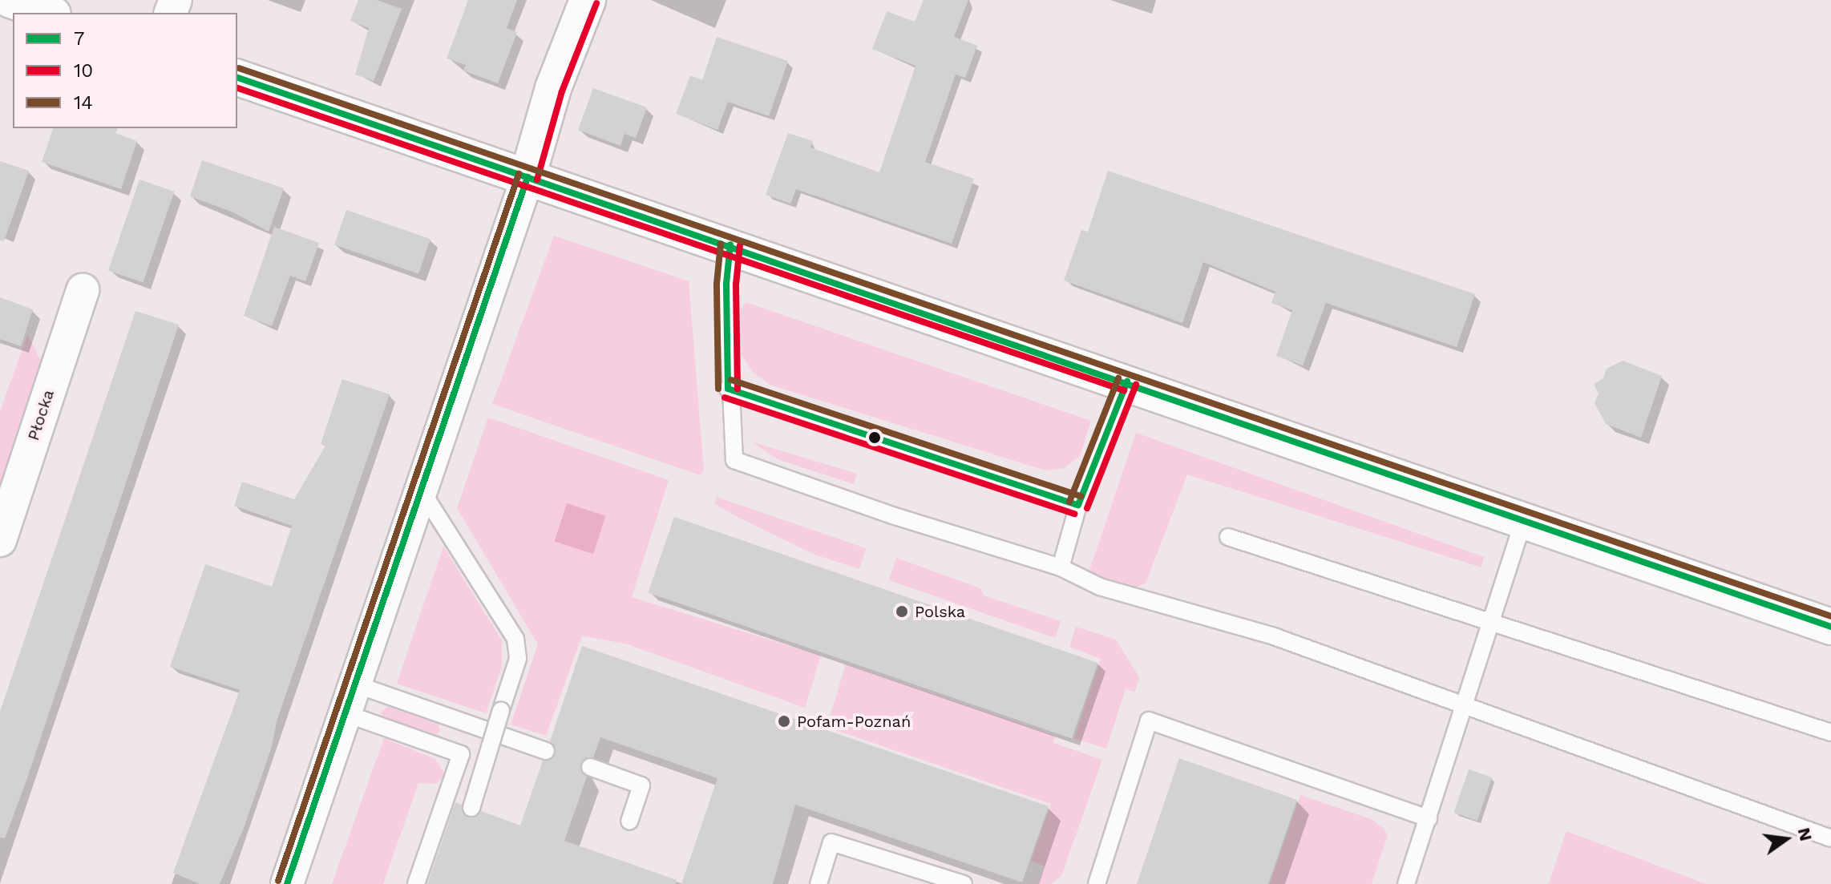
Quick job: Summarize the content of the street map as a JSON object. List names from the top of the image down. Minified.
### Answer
{"streets":{"street":["Płocka"]},"places":["Polska","Pofam-Poznań"],"lines":["transit line 10","transit line 14","transit line 7"],"legend":["7","10","14"],"north":"right"}
